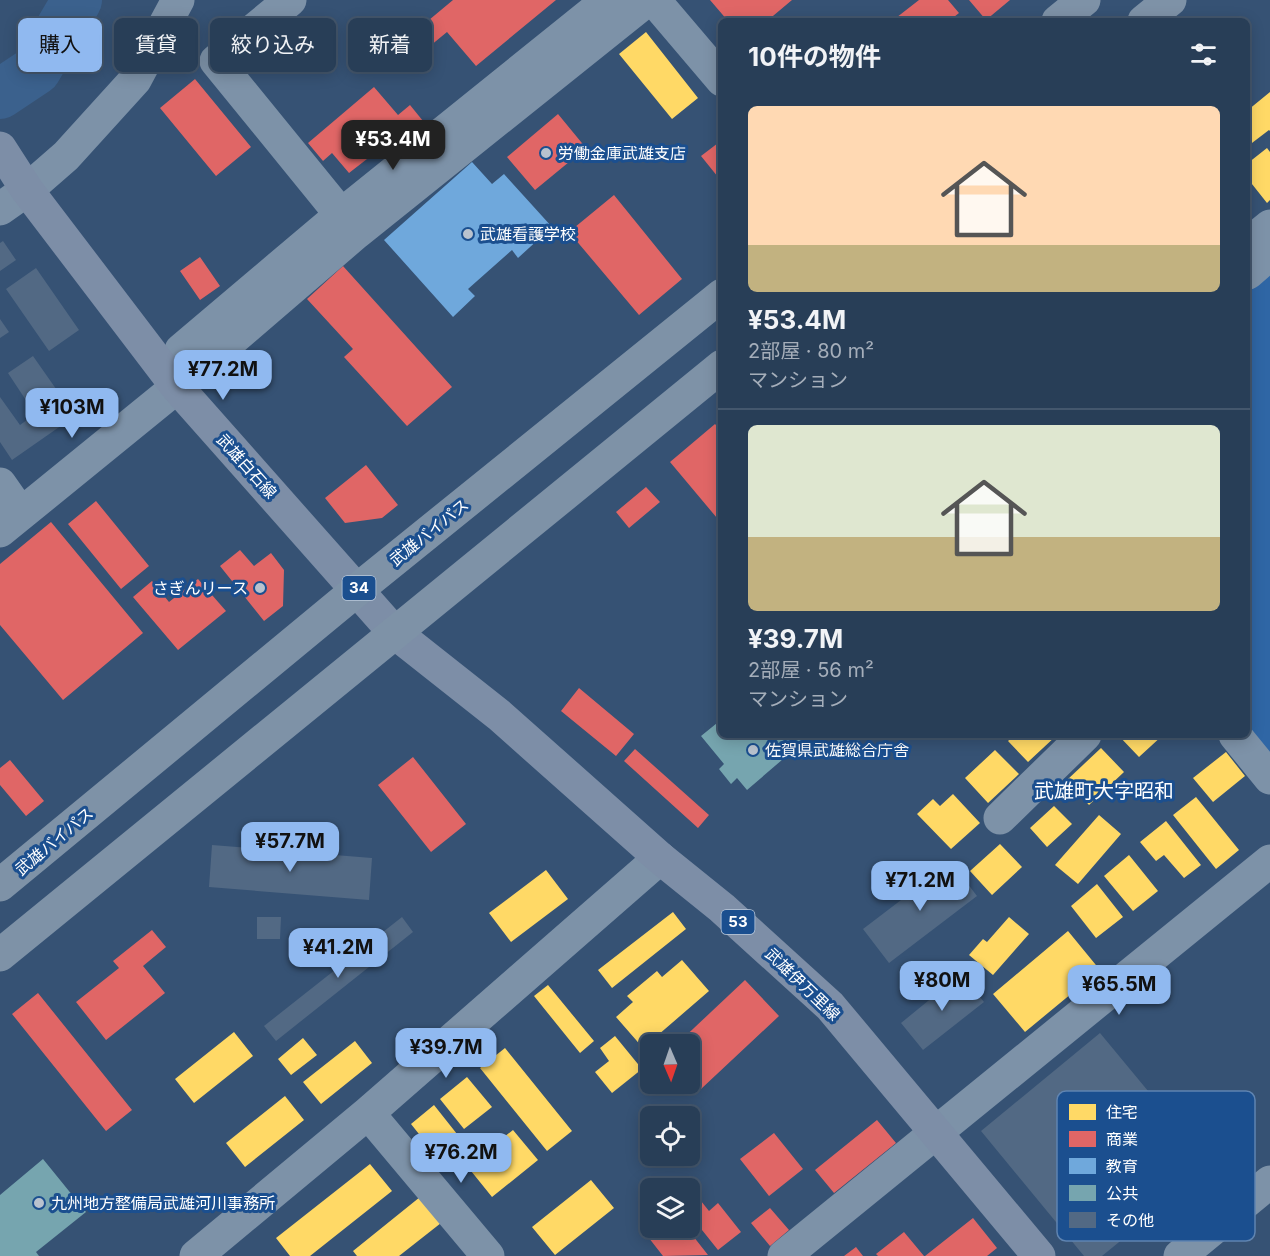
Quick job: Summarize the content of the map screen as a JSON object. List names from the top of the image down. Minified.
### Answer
{"streets":{"highway":["武雄バイパス","34"],"main road":["武雄白石線","53","武雄伊万里線"]},"crossings":[["武雄白石線","武雄バイパス"],["武雄白石線","武雄伊万里線"]],"districts":["武雄町大字昭和"],"places":["労働金庫武雄支店","武雄看護学校","さぎんリース","佐賀県武雄総合庁舎","九州地方整備局武雄河川事務所"],"legend":["住宅","商業","教育","公共","その他"],"north":"bottom","page":{"chip":["購入","賃貸","絞り込み","新着"],"heading":"10件の物件","list":[{"name":"¥53.4M","note":"2部屋 · 80 m² · マンション"},{"name":"¥39.7M","note":"2部屋 · 56 m² · マンション"}],"price":["¥53.4M","¥77.2M","¥103M","¥57.7M","¥71.2M","¥41.2M","¥80M","¥65.5M","¥39.7M","¥76.2M"]}}
